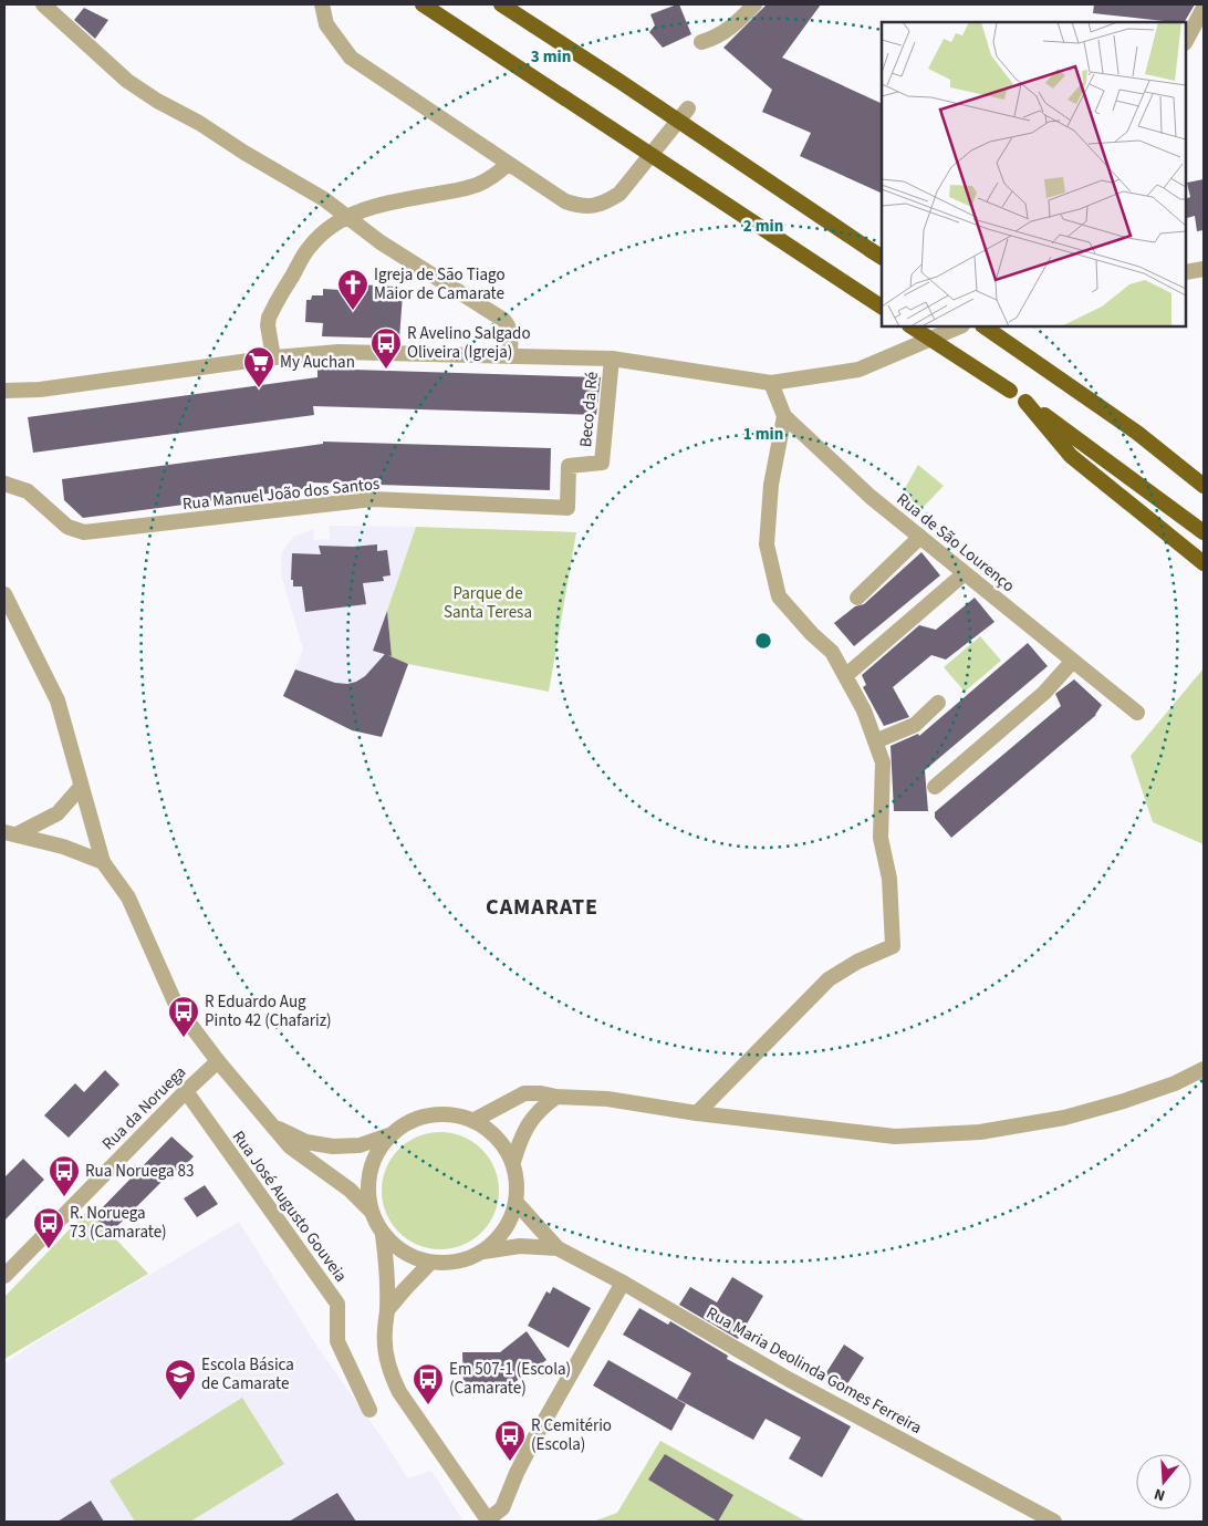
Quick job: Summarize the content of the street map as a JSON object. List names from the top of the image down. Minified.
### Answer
{"streets":{"street":["Beco da Ré","Rua Manuel João dos Santos","Rua de São Lourenço","Rua da Noruega","Rua José Augusto Gouveia","Rua Maria Deolinda Gomes Ferreira"]},"crossings":[["Beco da Ré","Rua Manuel João dos Santos"],["Rua da Noruega","Rua José Augusto Gouveia"]],"districts":["CAMARATE"],"parks":["Parque de Santa Teresa"],"places":{"church":["Igreja de São Tiago Maior de Camarate"],"bus stop":["R Avelino Salgado Oliveira (Igreja)","R Eduardo Aug Pinto 42 (Chafariz)","Rua Noruega 83","R. Noruega 73 (Camarate)","Em 507-1 (Escola) (Camarate)","R Cemitério (Escola)"],"supermarket":["My Auchan"],"school or university":["Escola Básica de Camarate"]},"north":"bottom","rings":["3 min","2 min","1 min"]}
